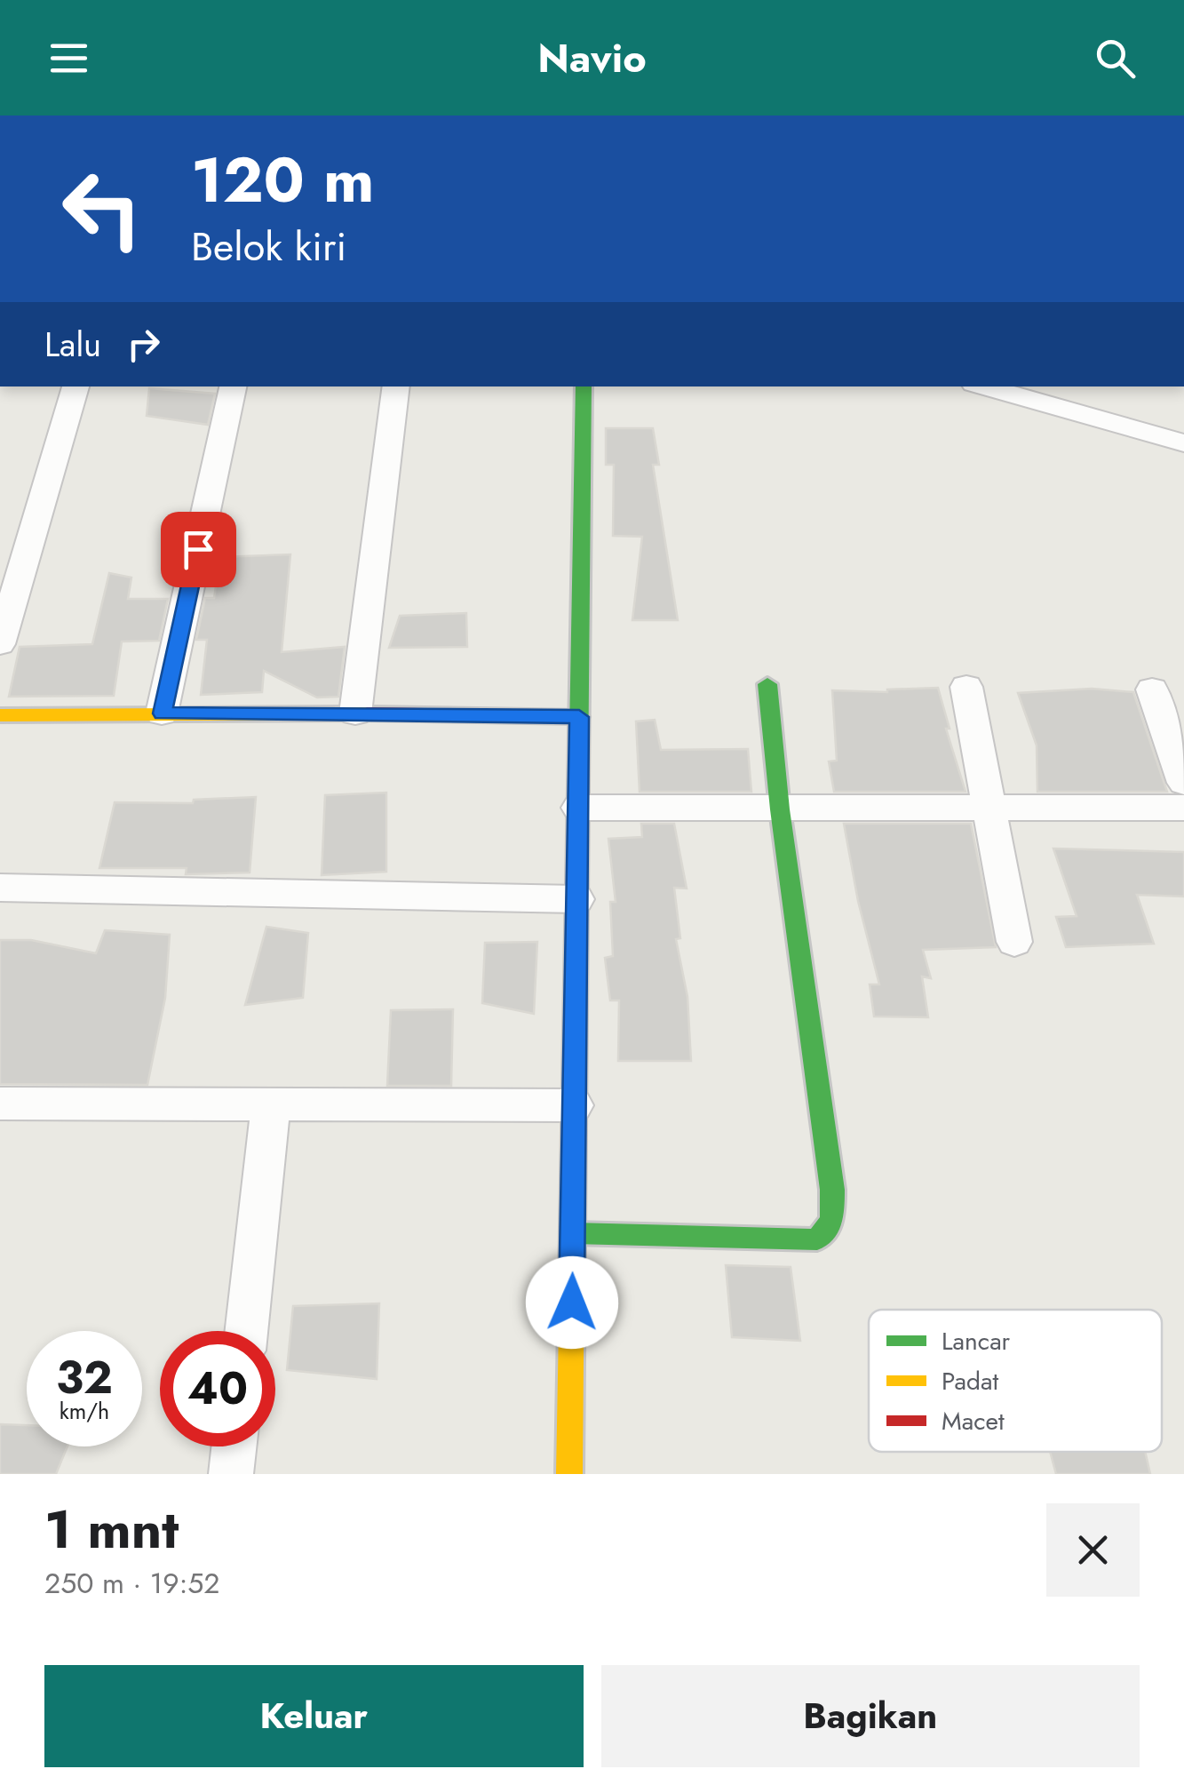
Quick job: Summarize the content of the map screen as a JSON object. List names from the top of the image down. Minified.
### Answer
{"legend":["Lancar","Padat","Macet"],"page":{"header":"Navio","turn":["120 m","Belok kiri"],"then":"Lalu","speed":"32 km/h","limit":"40","heading":["1 mnt","250 m · 19:52"],"buttons":["Keluar","Bagikan"]}}
